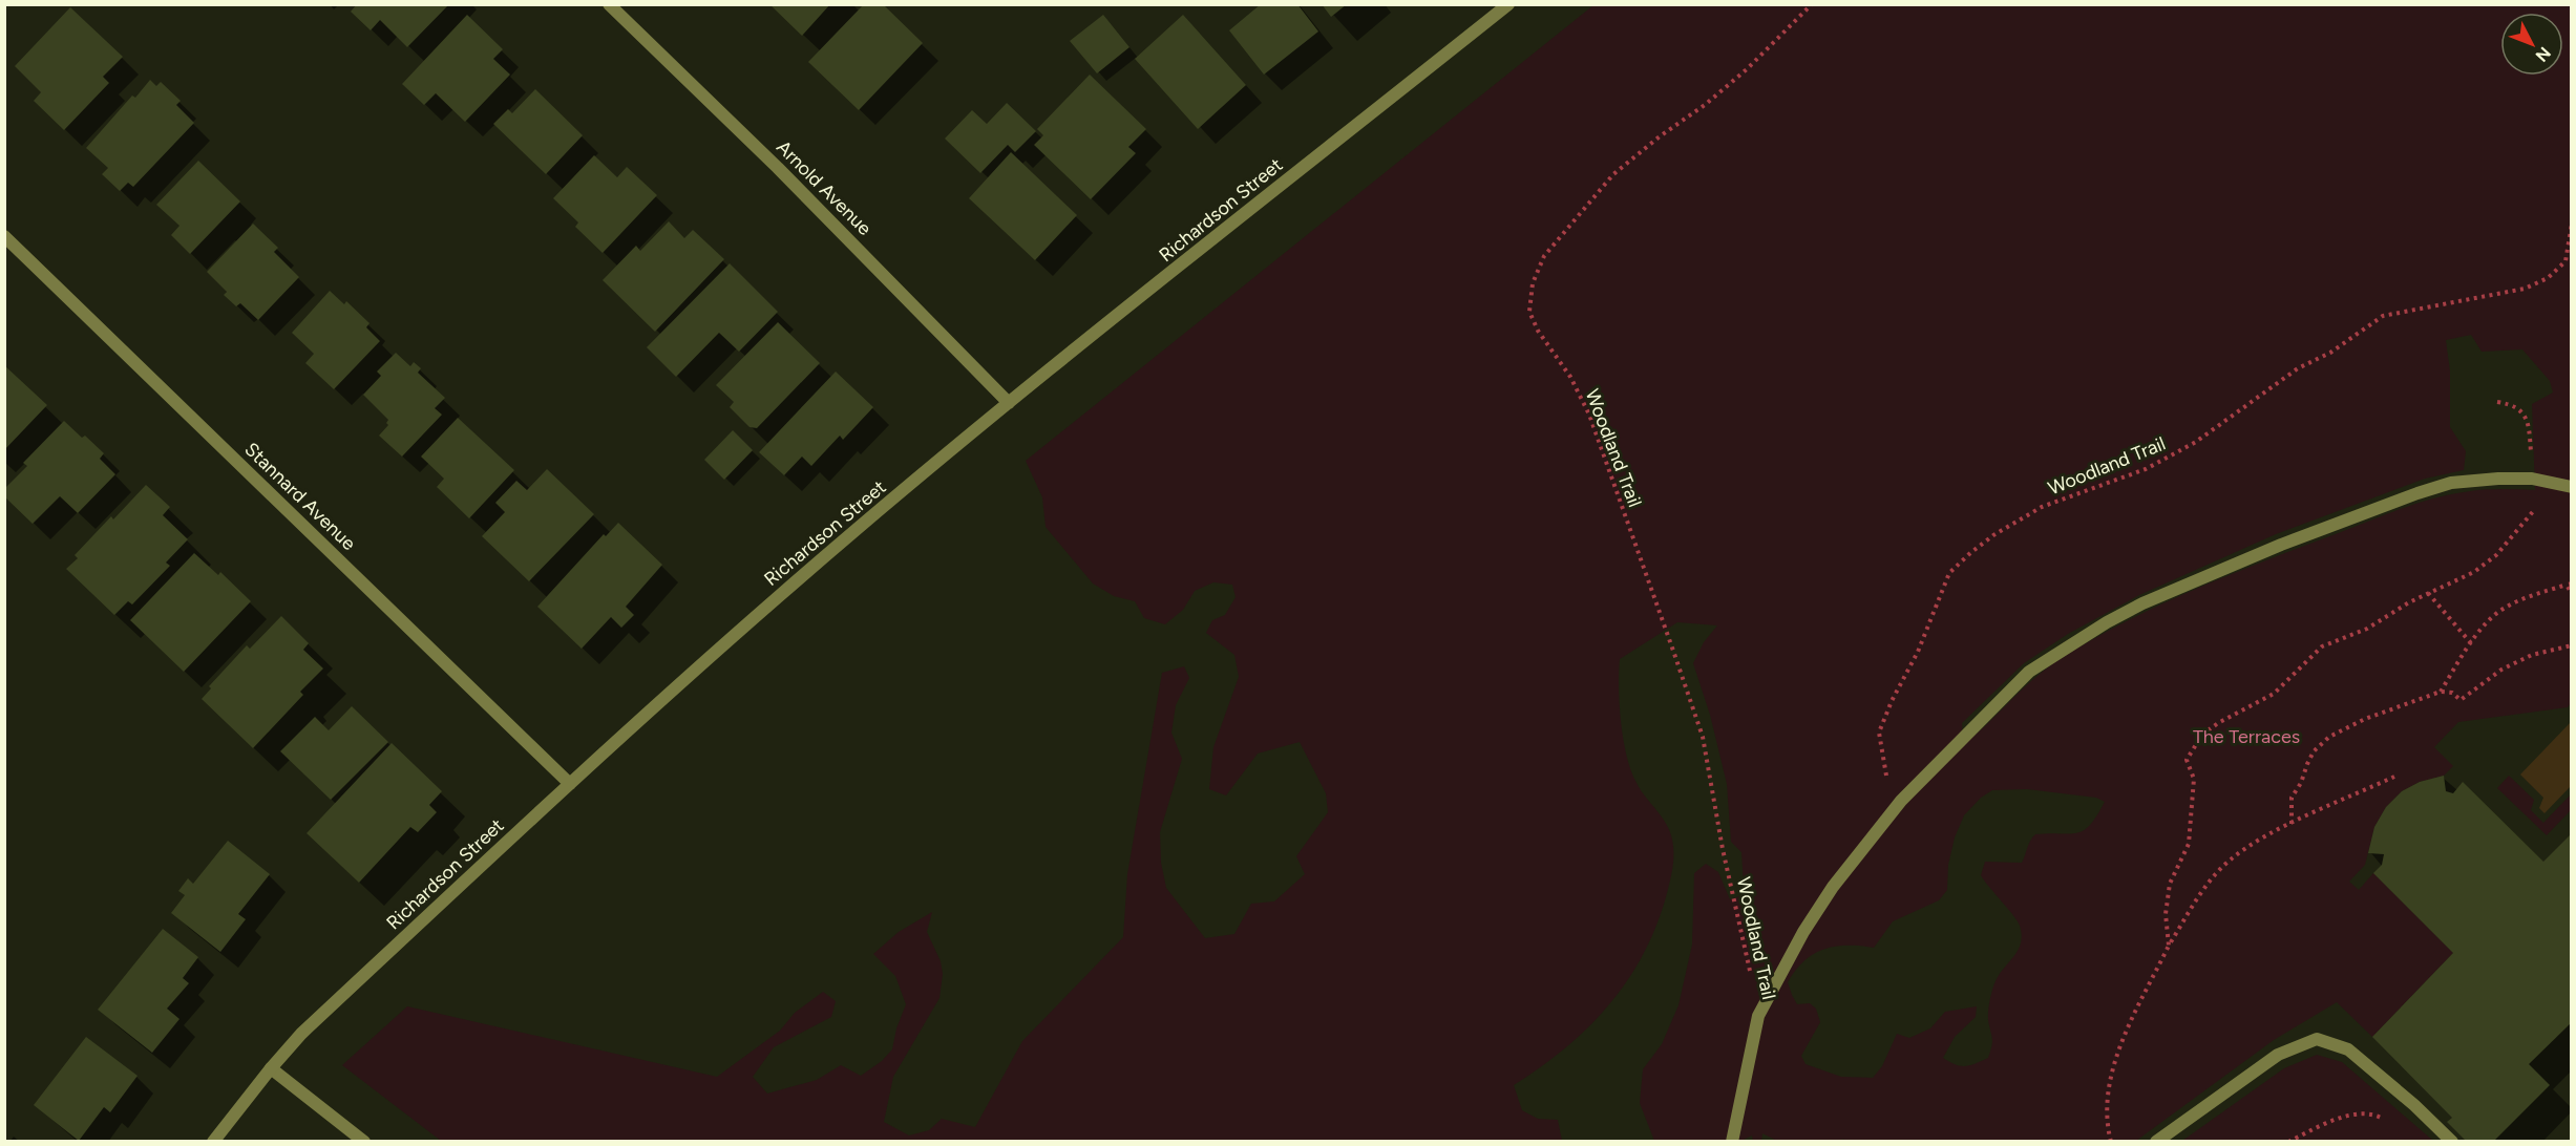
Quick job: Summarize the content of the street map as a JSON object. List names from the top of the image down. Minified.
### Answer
{"streets":{"street":["Arnold Avenue","Richardson Street","Stannard Avenue"],"path":["Woodland Trail"]},"crossings":[["Arnold Avenue","Richardson Street"],["Richardson Street","Stannard Avenue"]],"parks":["The Terraces"],"north":"bottom right"}
